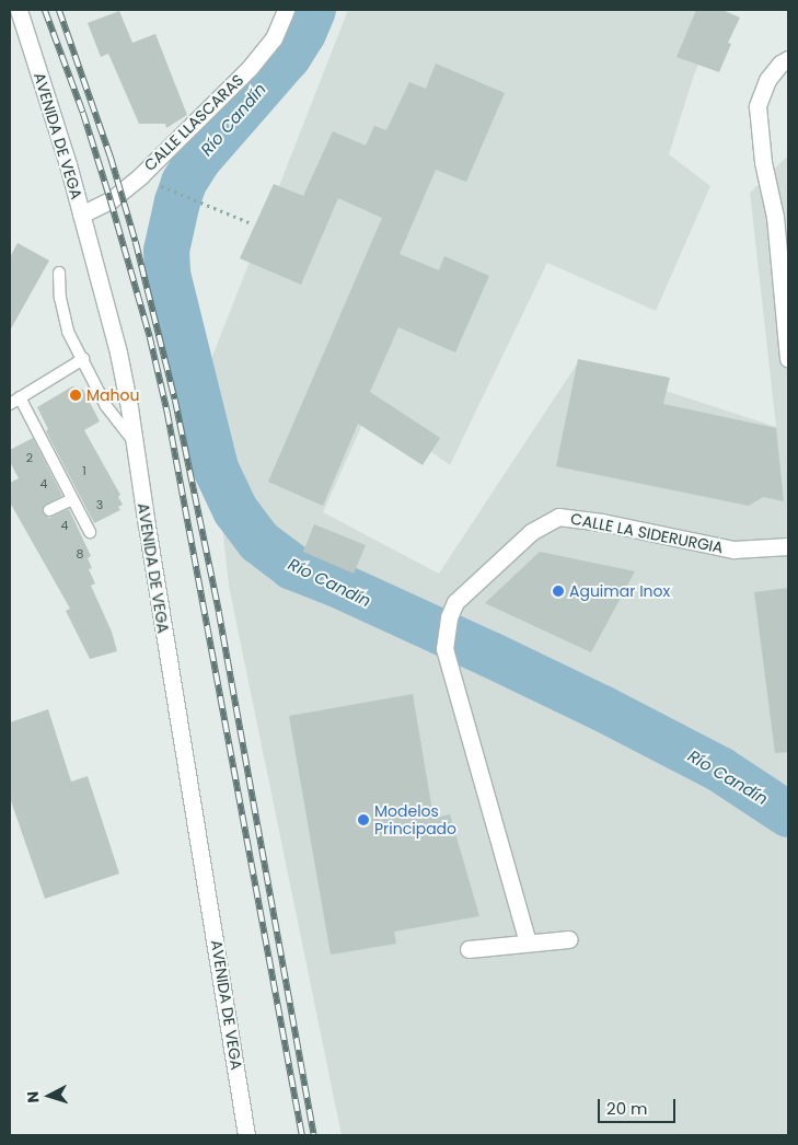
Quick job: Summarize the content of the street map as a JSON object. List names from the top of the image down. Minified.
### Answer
{"streets":{"street":["CALLE LLASCARAS","AVENIDA DE VEGA","CALLE LA SIDERURGIA"]},"crossings":[["CALLE LLASCARAS","AVENIDA DE VEGA"]],"water":["Río Candín"],"places":["Mahou","Aguimar Inox","Modelos Principado"],"house_numbers":["2","1","4","3","4","8"],"scale_bar":"20 m","north":"left"}
